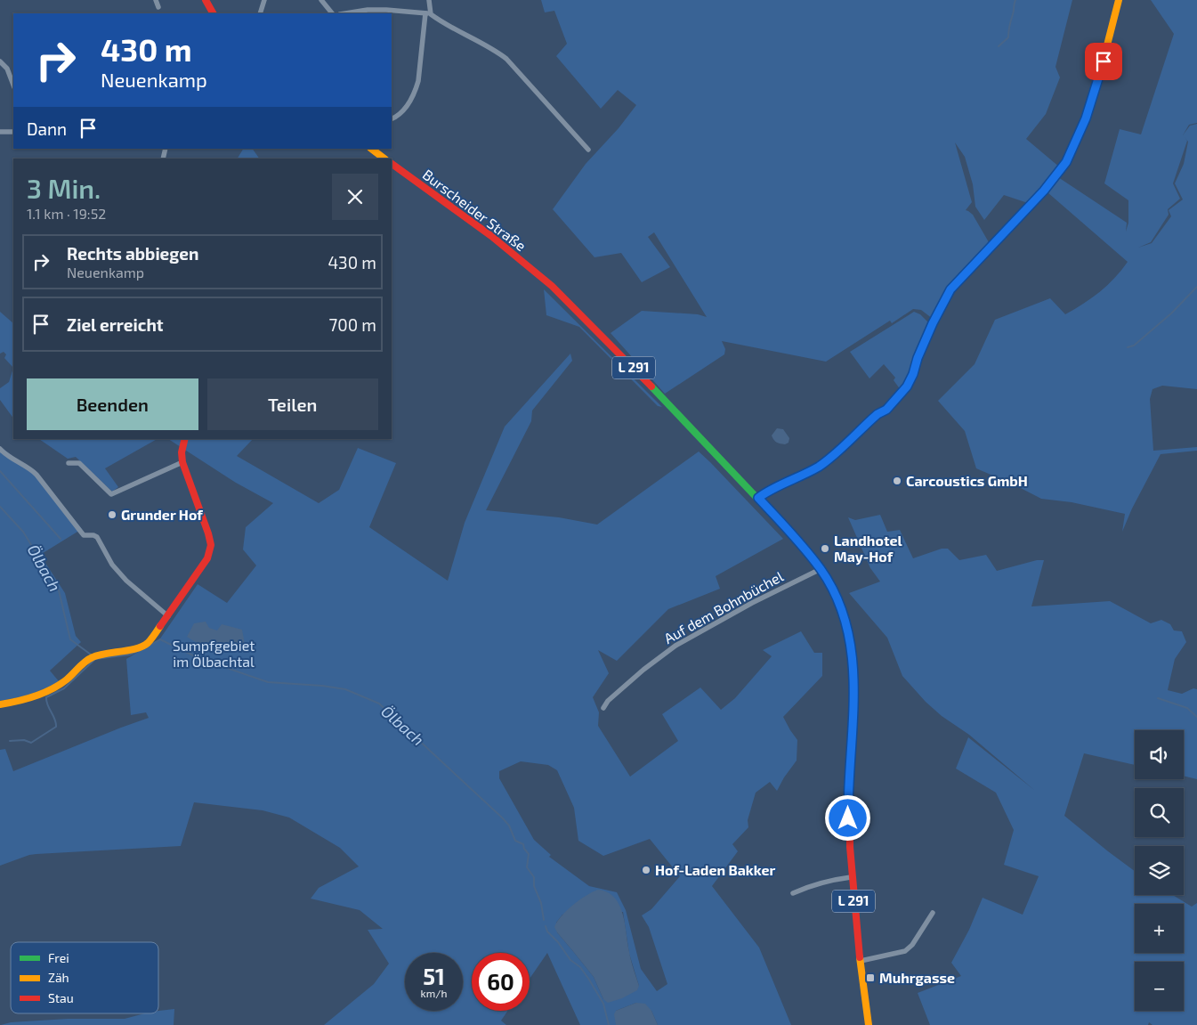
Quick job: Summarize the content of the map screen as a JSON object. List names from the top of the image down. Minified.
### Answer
{"streets":{"main road":["Burscheider Straße","L 291"],"street":["Auf dem Bohnbüchel"]},"crossings":[["Burscheider Straße","L 291"],["L 291","Auf dem Bohnbüchel"]],"water":["Ölbach"],"parks":["Sumpfgebiet im Ölbachtal"],"places":{"other":["Carcoustics GmbH","Grunder Hof","Landhotel May-Hof","Hof-Laden Bakker"],"transit":["Muhrgasse"]},"legend":["Frei","Zäh","Stau"],"page":{"turn":["430 m","Neuenkamp"],"then":"Dann","heading":["3 Min.","1.1 km · 19:52"],"list":[{"name":"Rechts abbiegen","note":"Neuenkamp","value":"430 m"},{"name":"Ziel erreicht","value":"700 m"}],"buttons":["Beenden","Teilen"],"map_buttons":["+","−"],"speed":"51 km/h","limit":"60"}}
